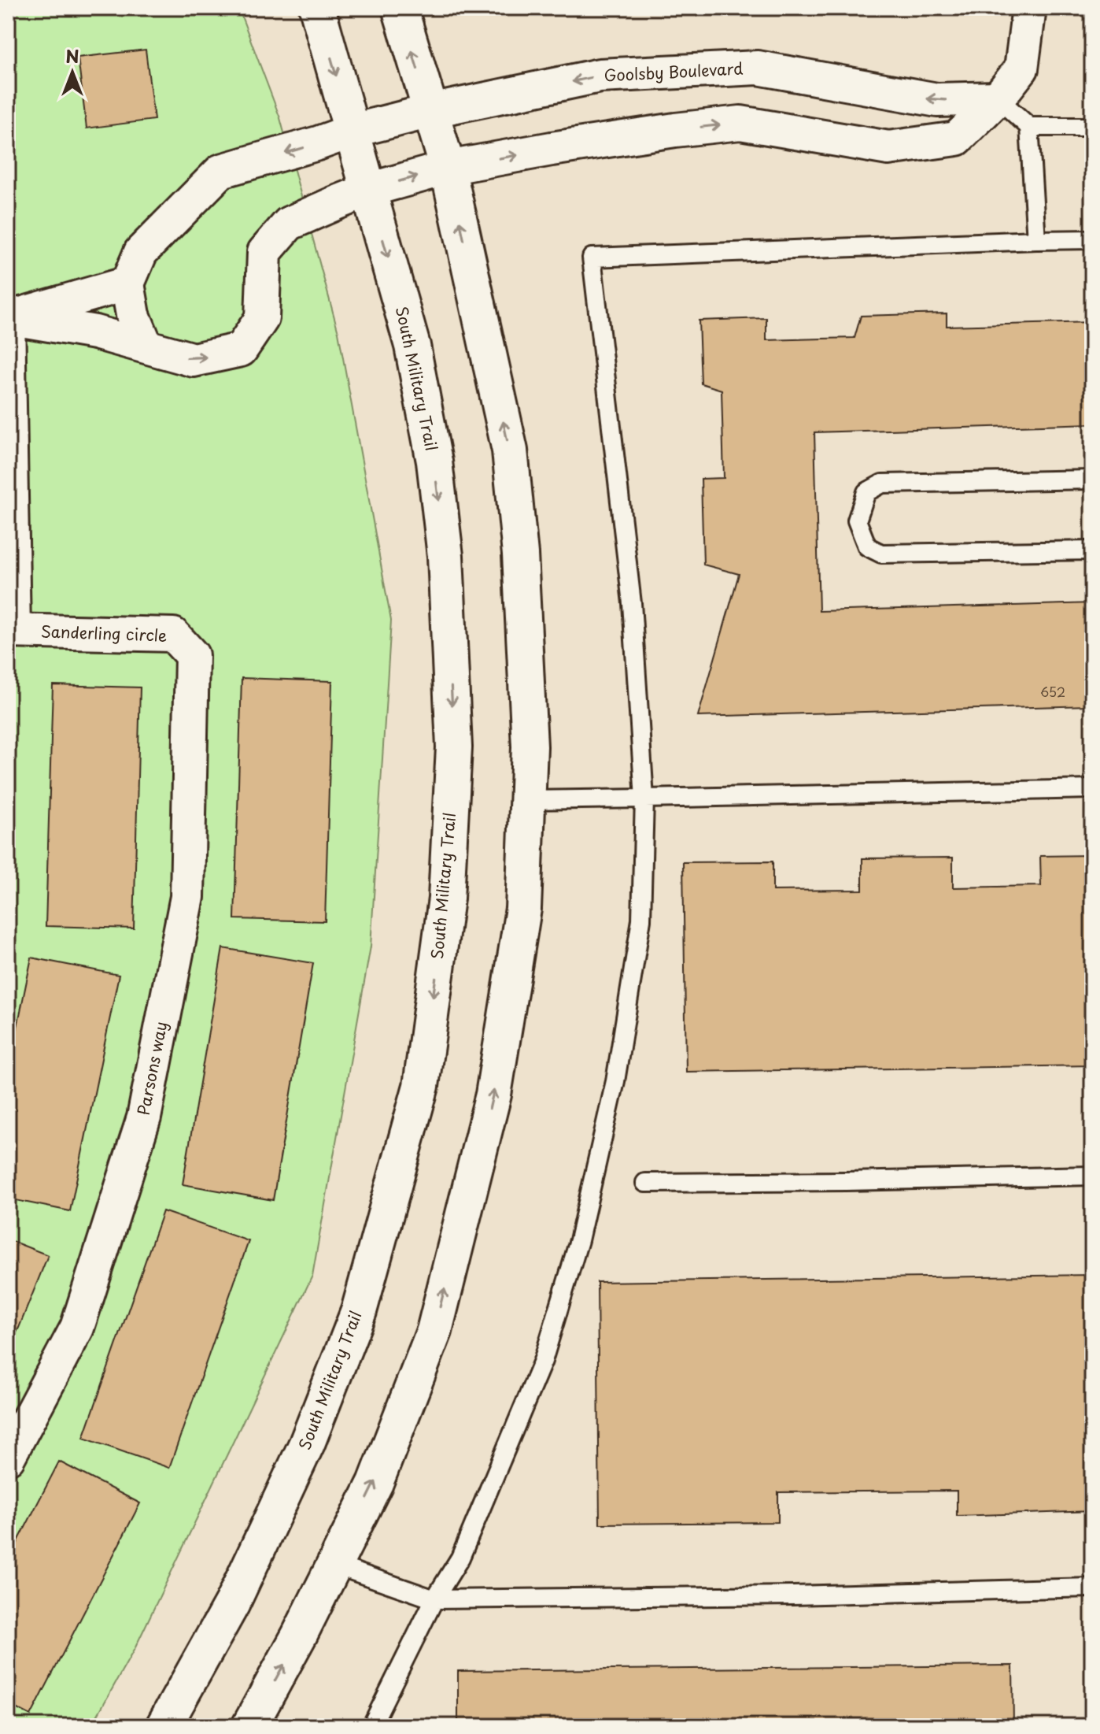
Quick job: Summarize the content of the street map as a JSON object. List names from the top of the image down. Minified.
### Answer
{"streets":{"street":["Goolsby Boulevard","South Military Trail","Sanderling circle","Parsons way"]},"crossings":[["Goolsby Boulevard","South Military Trail"],["Sanderling circle","Parsons way"]],"house_numbers":["652"],"north":"top"}
